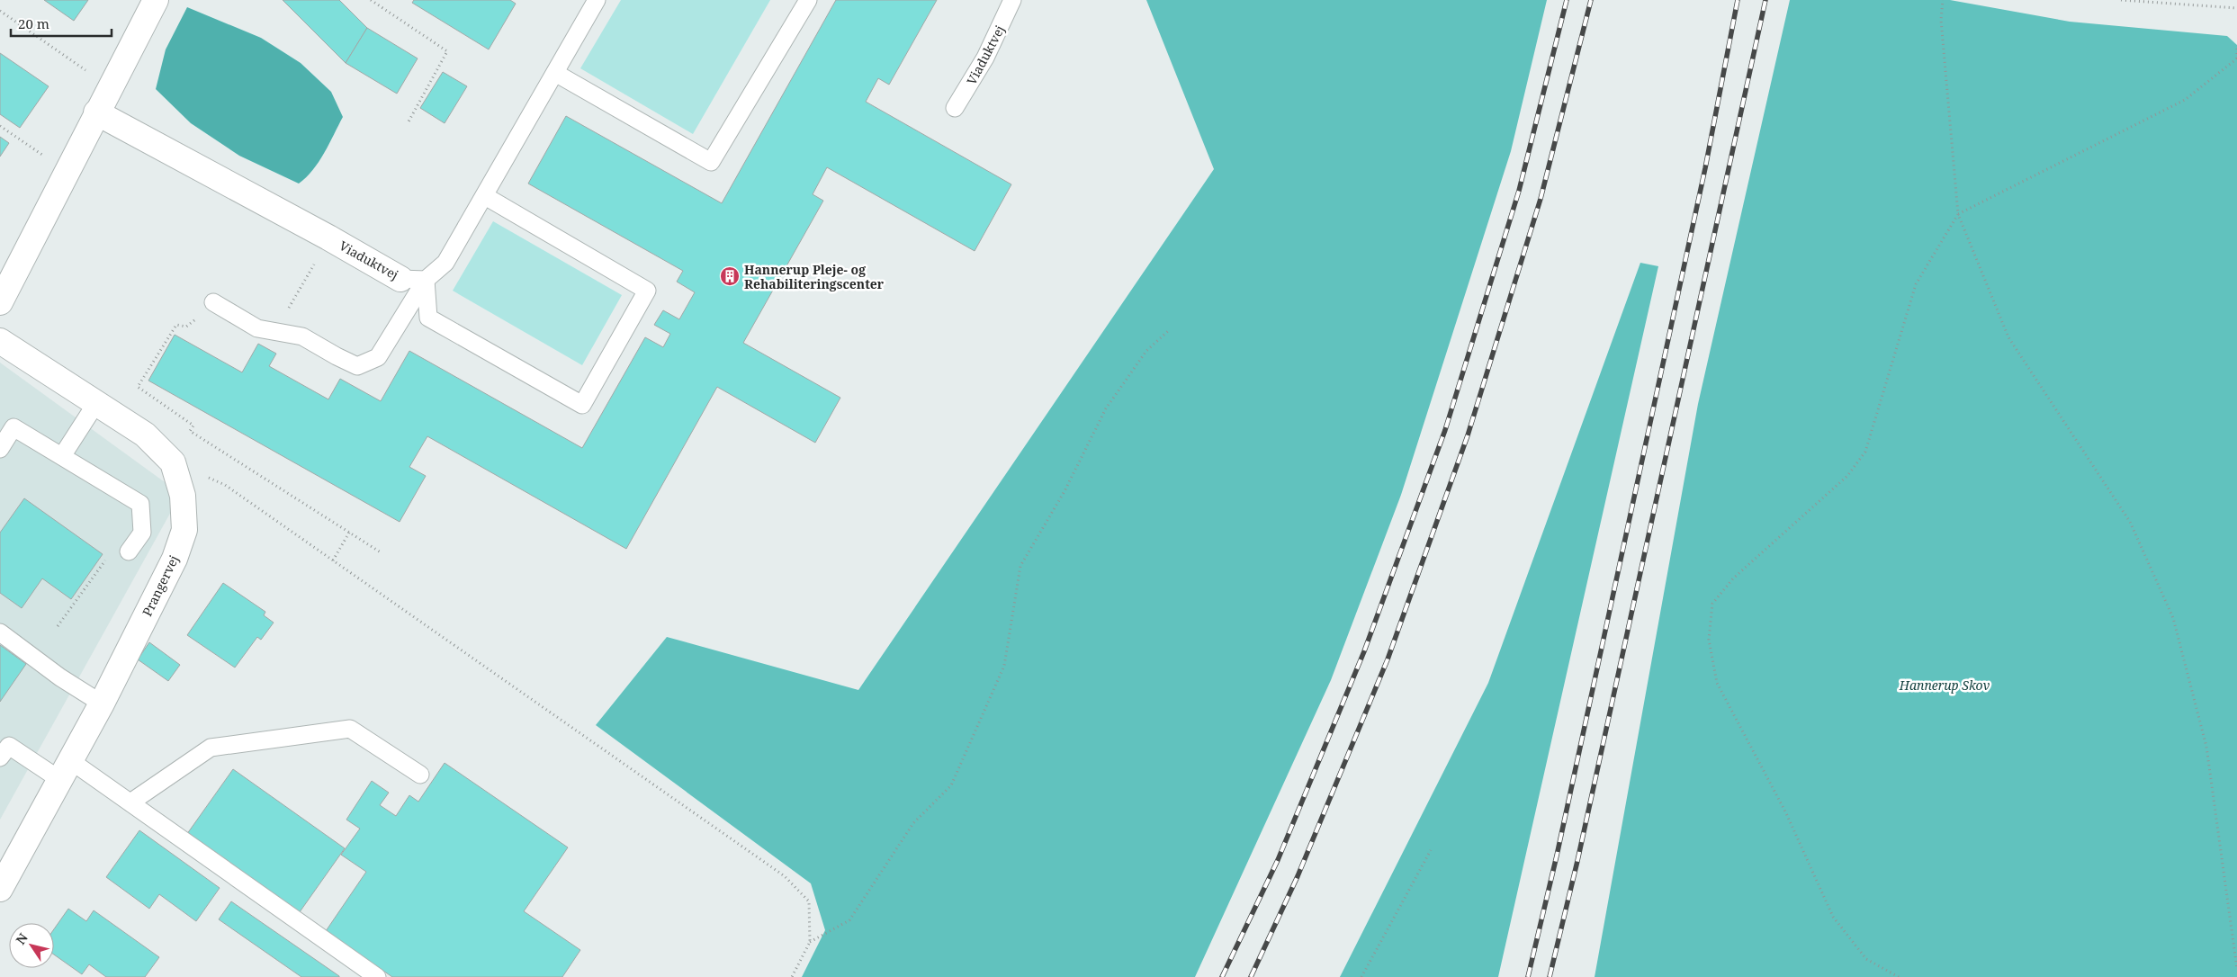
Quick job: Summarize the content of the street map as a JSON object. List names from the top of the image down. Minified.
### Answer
{"streets":{"street":["Viaduktvej","Prangervej"]},"parks":["Hannerup Skov"],"places":{"building":["Hannerup Pleje- og Rehabiliteringscenter"]},"scale_bar":"20 m","north":"top left"}
